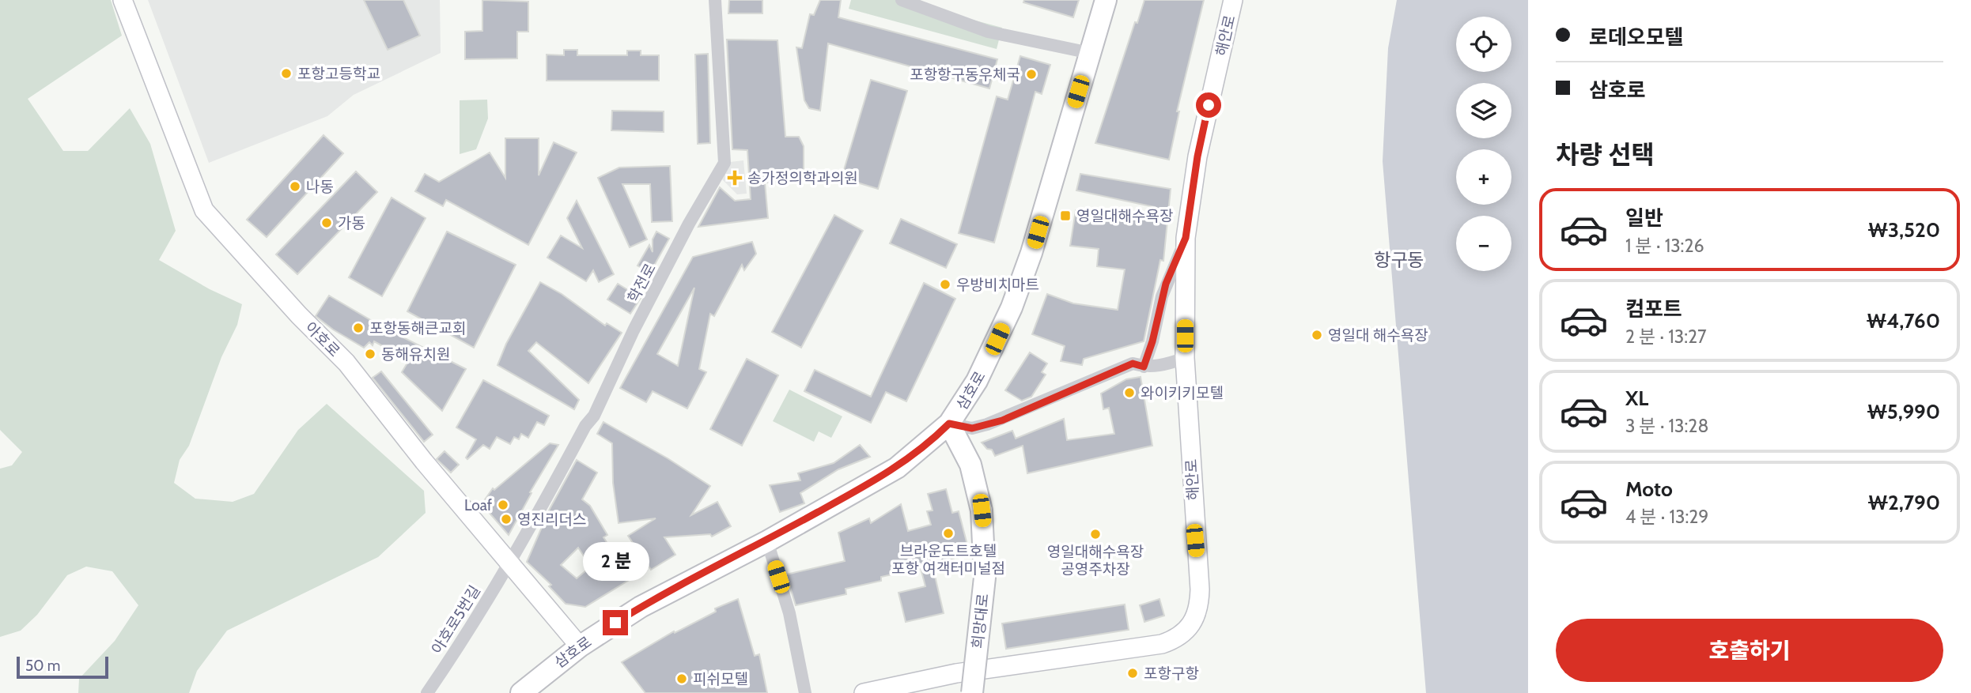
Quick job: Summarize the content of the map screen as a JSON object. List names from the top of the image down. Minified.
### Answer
{"streets":{"main road":["삼호로","희망대로"],"street":["해안로","학전로","아호로","아호로5번길"]},"crossings":[["학전로","아호로"],["학전로","아호로5번길"],["아호로","삼호로"],["아호로","아호로5번길"],["삼호로","희망대로"]],"districts":["항구동"],"places":{"other":["포항고등학교","포항항구동우체국","나동","가동","우방비치마트","포항동해큰교회","영일대 해수욕장","동해유치원","와이키키모텔","Loaf","영진리더스","브라운도트호텔 포항 여객터미널점","영일대해수욕장 공영주차장","포항구항","피쉬모텔"],"health":["송가정의학과의원"],"transit":["영일대해수욕장"]},"scale_bar":"50 m","page":{"banner":["로데오모텔","삼호로"],"map_buttons":["+","−"],"heading":"차량 선택","list":[{"name":"일반","note":"1 분 · 13:26","value":"₩3,520"},{"name":"컴포트","note":"2 분 · 13:27","value":"₩4,760"},{"name":"XL","note":"3 분 · 13:28","value":"₩5,990"},{"name":"Moto","note":"4 분 · 13:29","value":"₩2,790"}],"bubble":"2 분","buttons":"호출하기","scale":"50 m"}}
